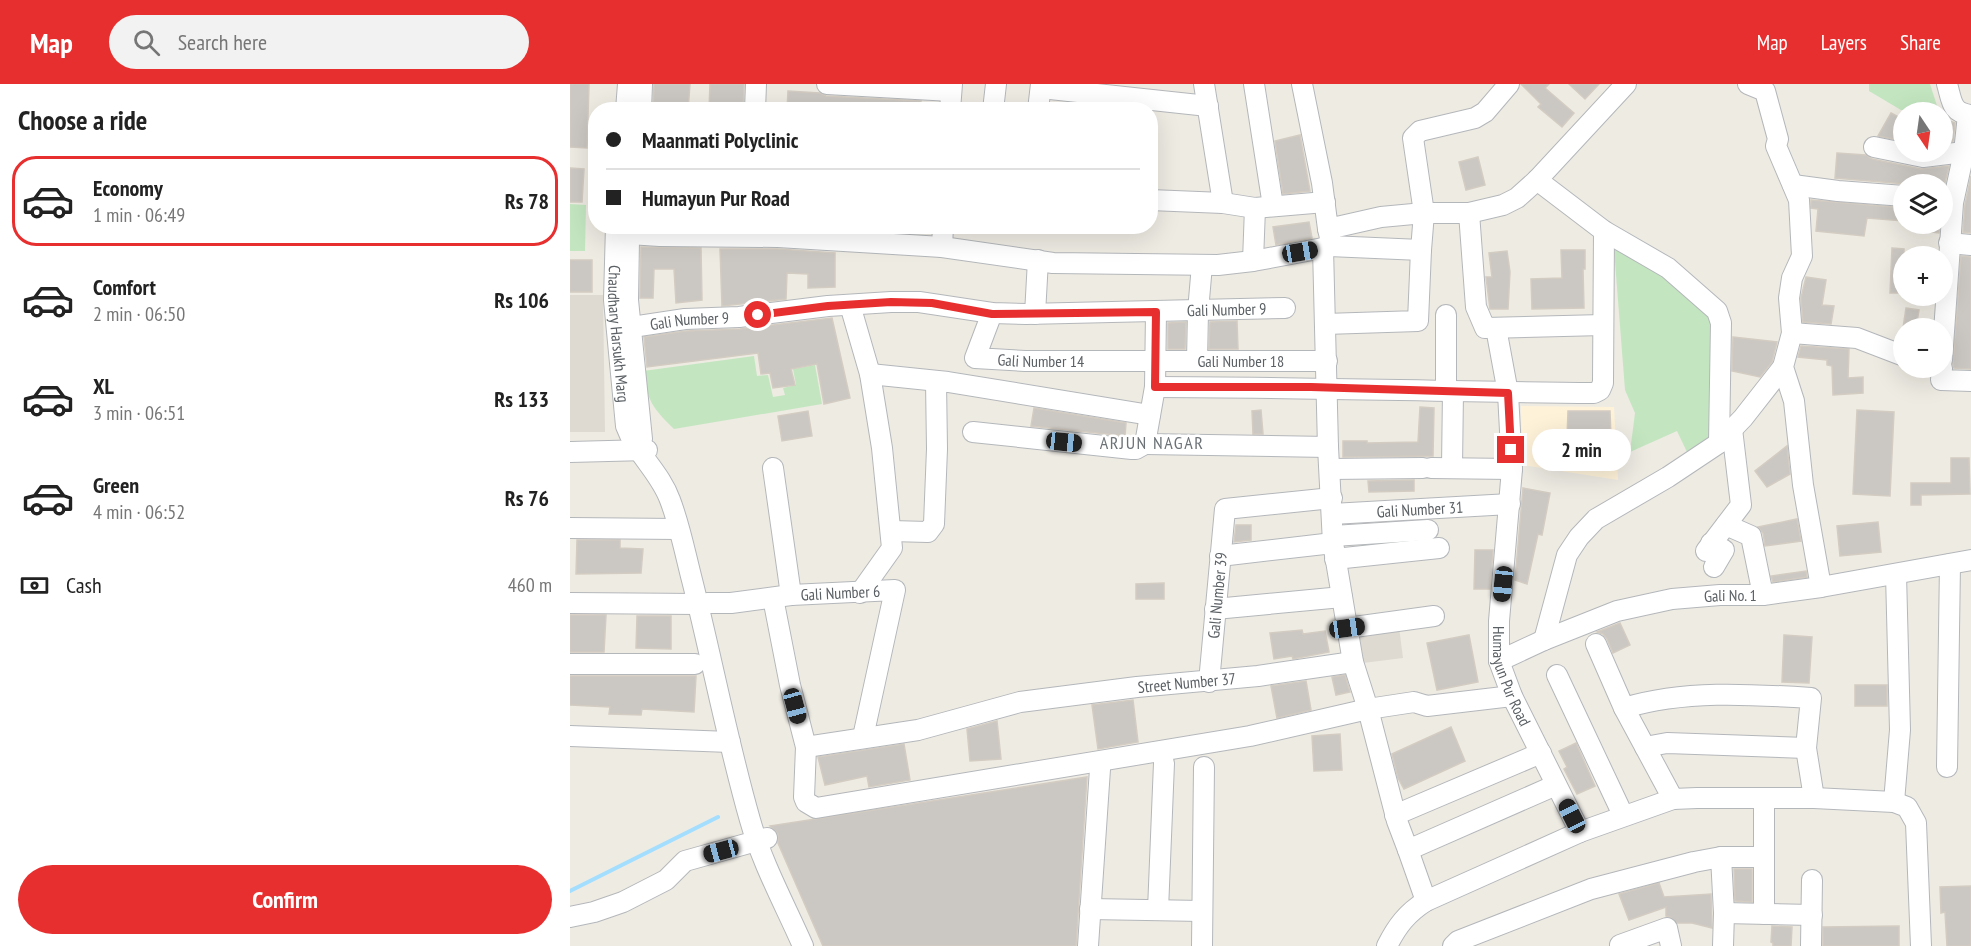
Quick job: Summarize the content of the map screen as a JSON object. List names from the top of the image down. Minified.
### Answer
{"streets":{"street":["Gali Number 9","Chaudhary Harsukh Marg","Gali Number 14","Gali Number 18","Gali Number 31","Gali Number 6","Gali Number 39","Gali No. 1","Humayun Pur Road","Street Number 37"]},"crossings":[["Gali Number 9","Chaudhary Harsukh Marg"],["Gali Number 9","Gali Number 14"],["Gali Number 14","Gali Number 18"],["Gali Number 31","Gali Number 39"],["Gali Number 31","Humayun Pur Road"],["Gali Number 6","Street Number 37"],["Gali Number 39","Street Number 37"],["Gali No. 1","Humayun Pur Road"]],"districts":["ARJUN NAGAR"],"north":"bottom","page":{"header":"Map","search":"Search here","nav":["Map","Layers","Share"],"heading":"Choose a ride","map_buttons":["+","−"],"banner":["Maanmati Polyclinic","Humayun Pur Road"],"list":[{"name":"Economy","note":"1 min · 06:49","value":"Rs 78"},{"name":"Comfort","note":"2 min · 06:50","value":"Rs 106"},{"name":"XL","note":"3 min · 06:51","value":"Rs 133"},{"name":"Green","note":"4 min · 06:52","value":"Rs 76"}],"bubble":"2 min","pay":["Cash","460 m"],"buttons":"Confirm"}}
